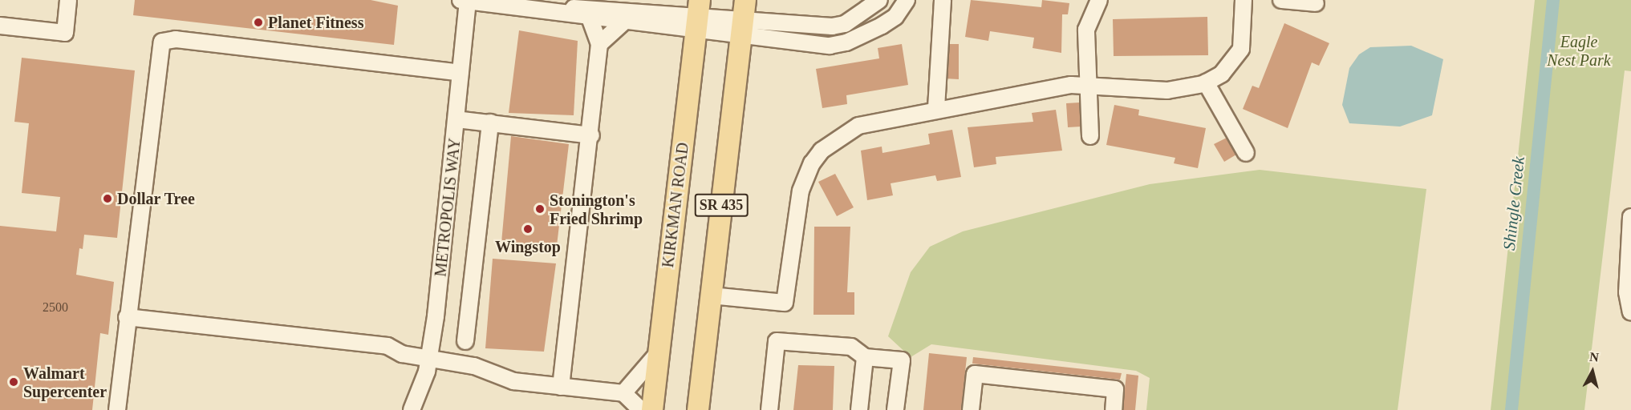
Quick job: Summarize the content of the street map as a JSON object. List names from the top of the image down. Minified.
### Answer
{"streets":{"main road":["KIRKMAN ROAD","SR 435"],"street":["METROPOLIS WAY"]},"water":["Shingle Creek"],"parks":["Eagle Nest Park"],"places":["Planet Fitness","Dollar Tree","Stonington's Fried Shrimp","Wingstop","Walmart Supercenter"],"house_numbers":["2500"],"north":"top"}
